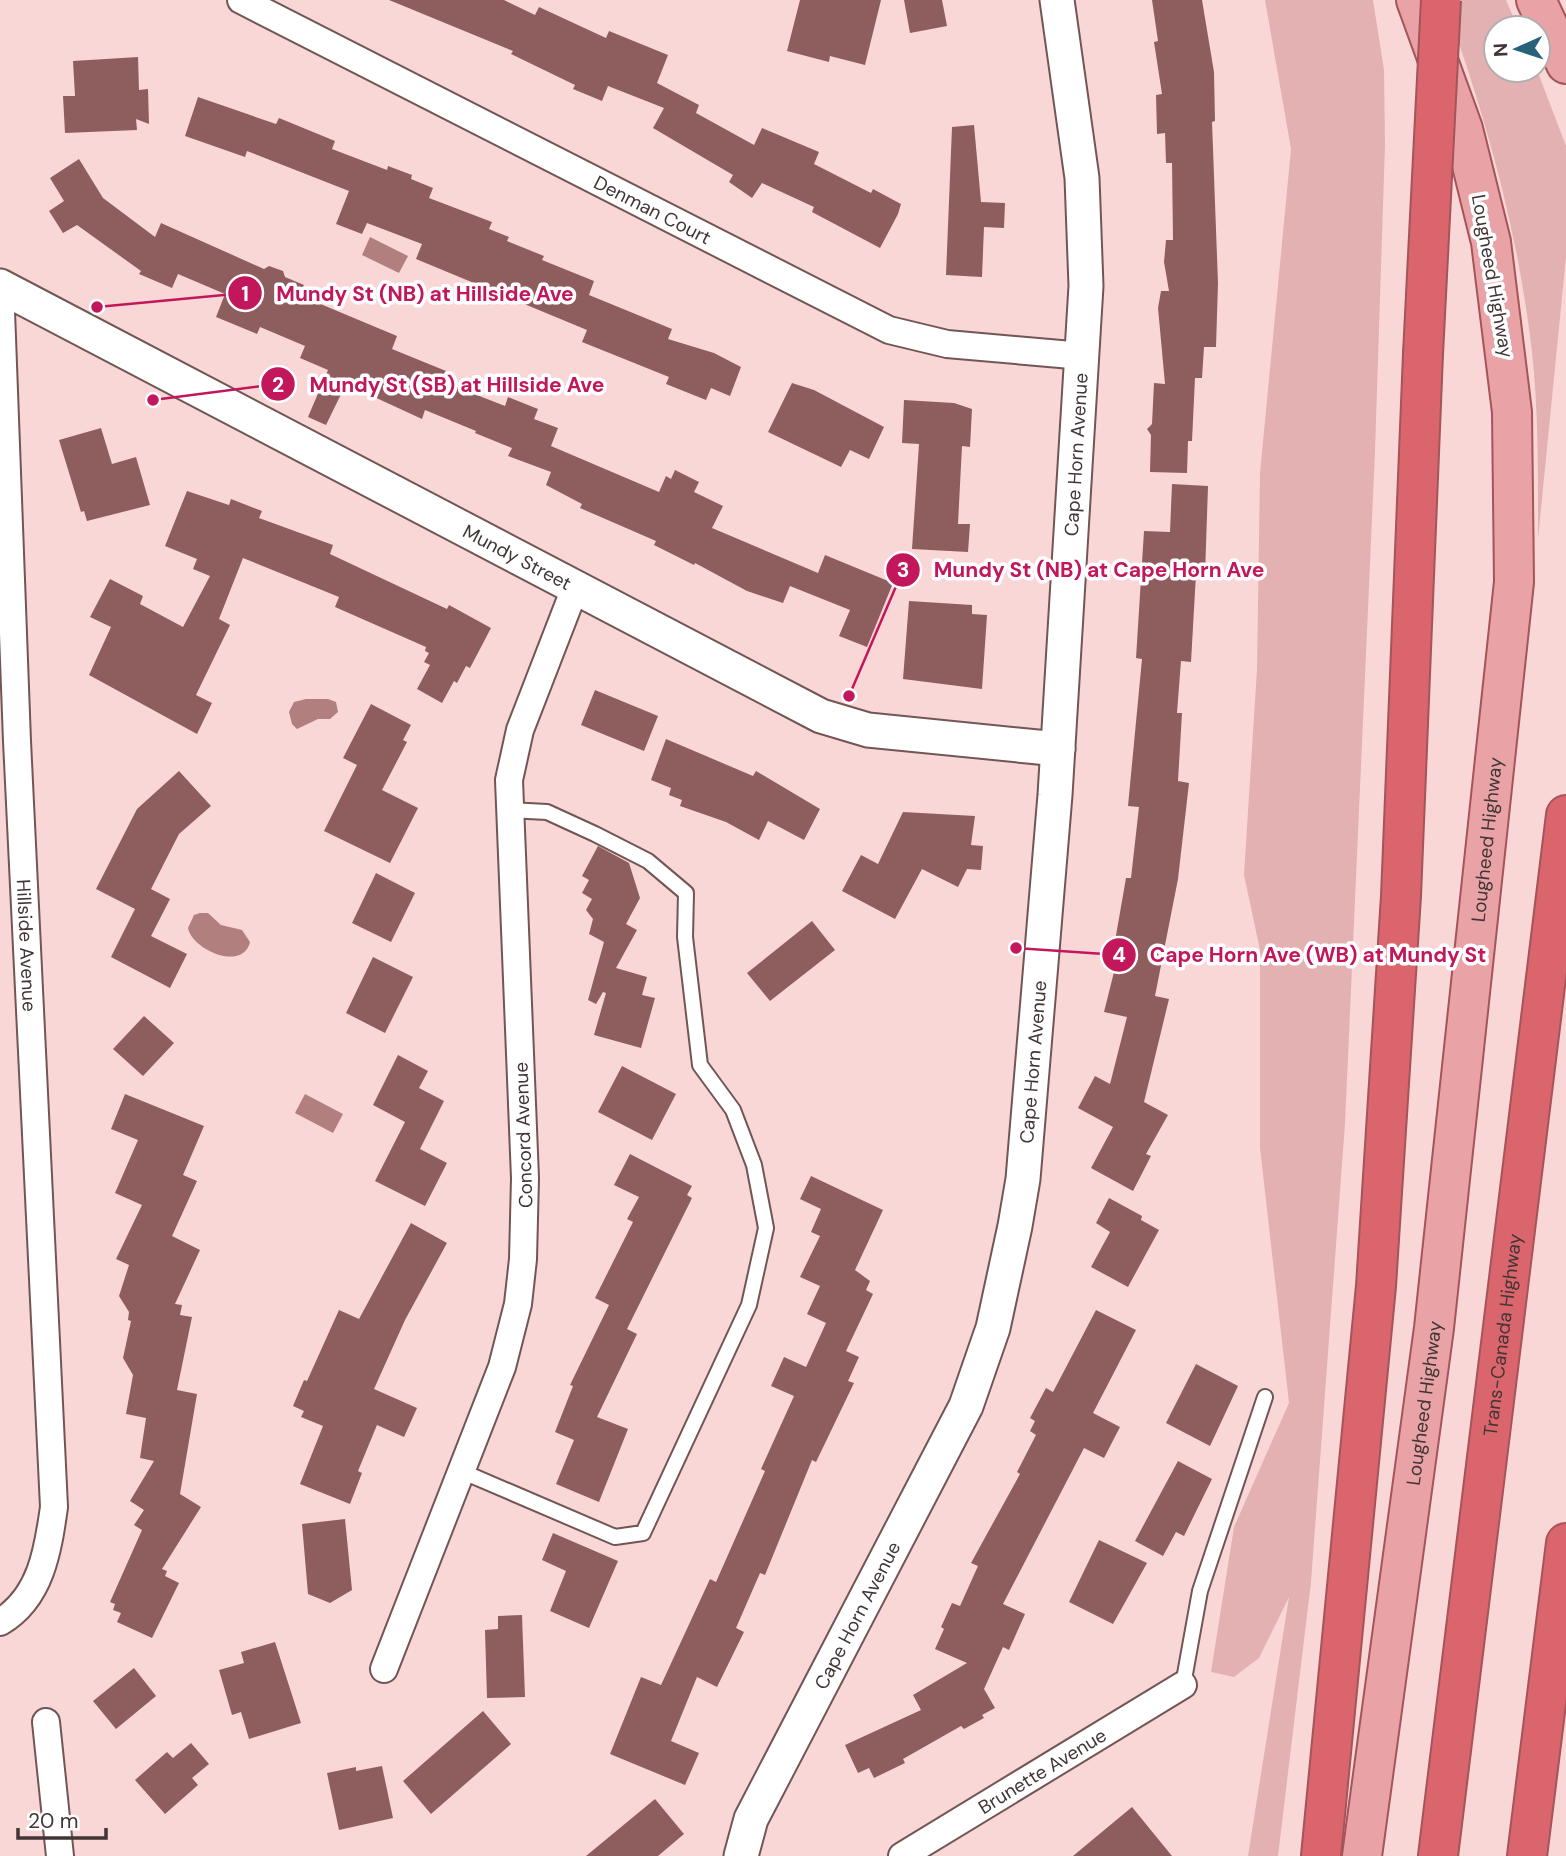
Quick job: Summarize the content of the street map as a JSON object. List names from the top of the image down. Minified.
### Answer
{"streets":{"highway":["Trans-Canada Highway"],"main road":["Lougheed Highway"],"street":["Denman Court","Cape Horn Avenue","Mundy Street","Hillside Avenue","Concord Avenue","Brunette Avenue"]},"crossings":[["Denman Court","Cape Horn Avenue"],["Cape Horn Avenue","Mundy Street"],["Mundy Street","Hillside Avenue"],["Mundy Street","Concord Avenue"]],"places":["Mundy St (NB) at Hillside Ave","Mundy St (SB) at Hillside Ave","Mundy St (NB) at Cape Horn Ave","Cape Horn Ave (WB) at Mundy St"],"scale_bar":"20 m","north":"left"}
